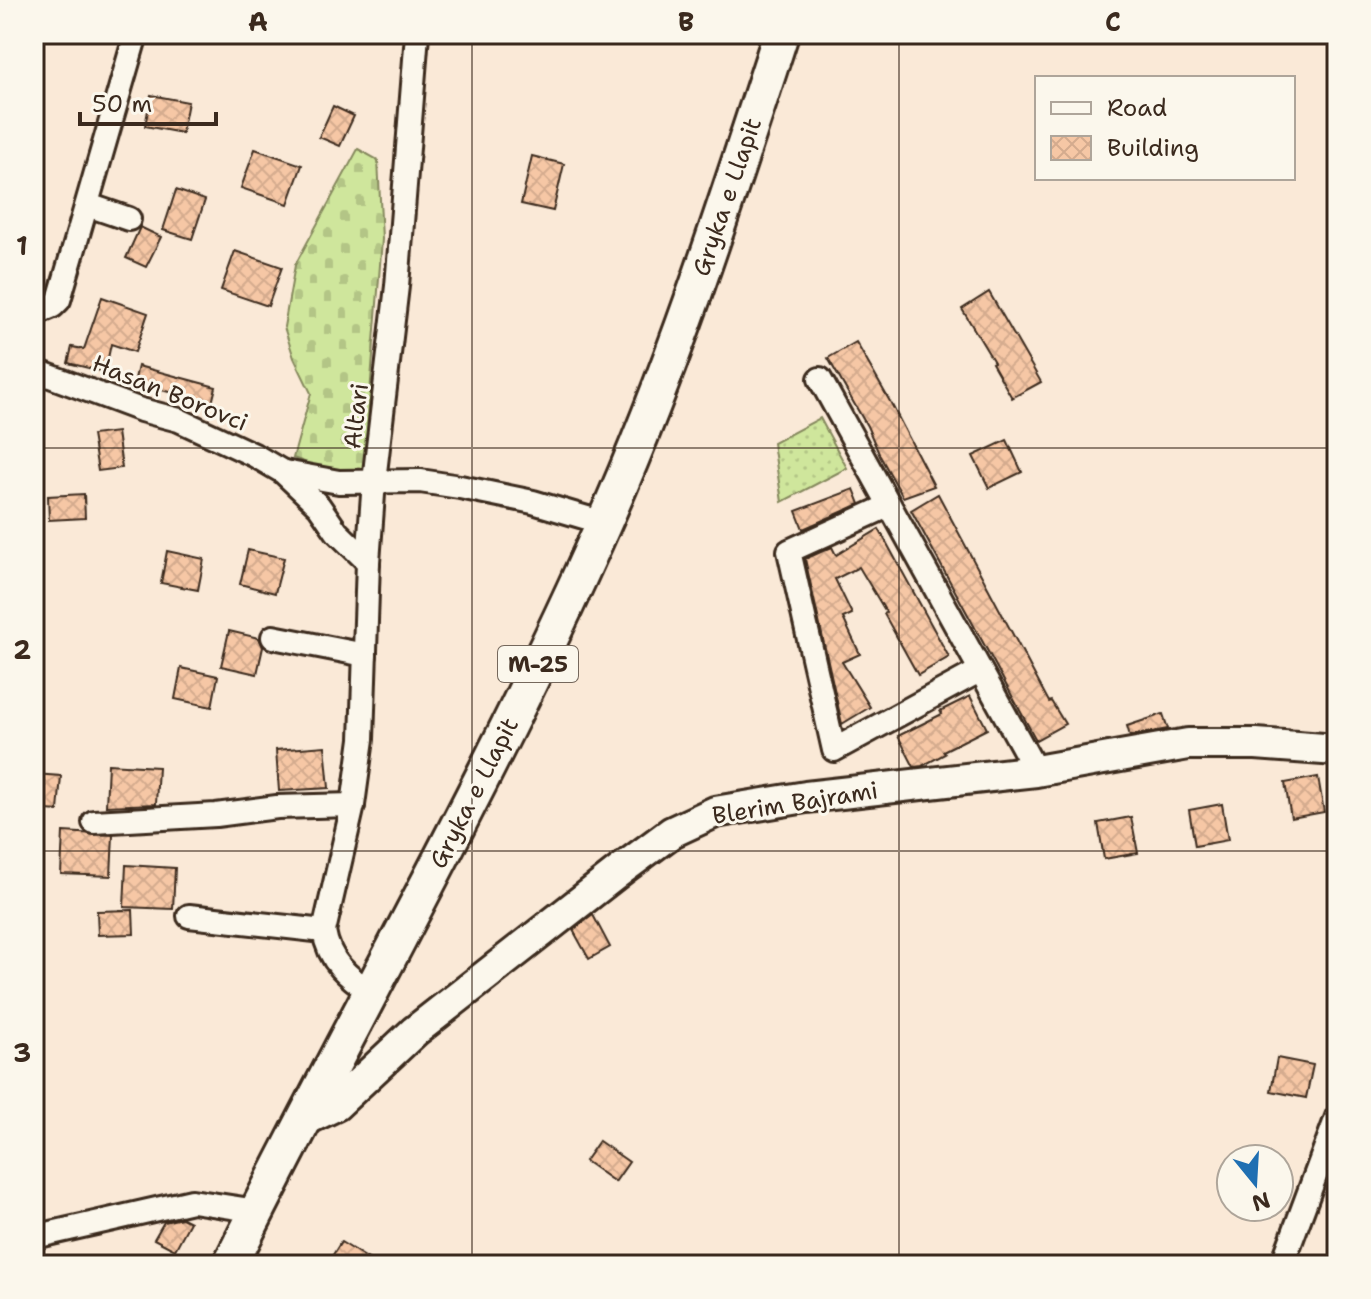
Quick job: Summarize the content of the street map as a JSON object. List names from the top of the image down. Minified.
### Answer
{"streets":{"main road":["Gryka e Llapit","M-25"],"street":["Hasan Borovci","Altari","Blerim Bajrami"]},"crossings":[["Gryka e Llapit","Hasan Borovci"],["Gryka e Llapit","Blerim Bajrami"],["Hasan Borovci","Altari"]],"legend":["Road","Building"],"scale_bar":"50 m","north":"bottom","grid":{"columns":["A","B","C"],"rows":["1","2","3"]}}
